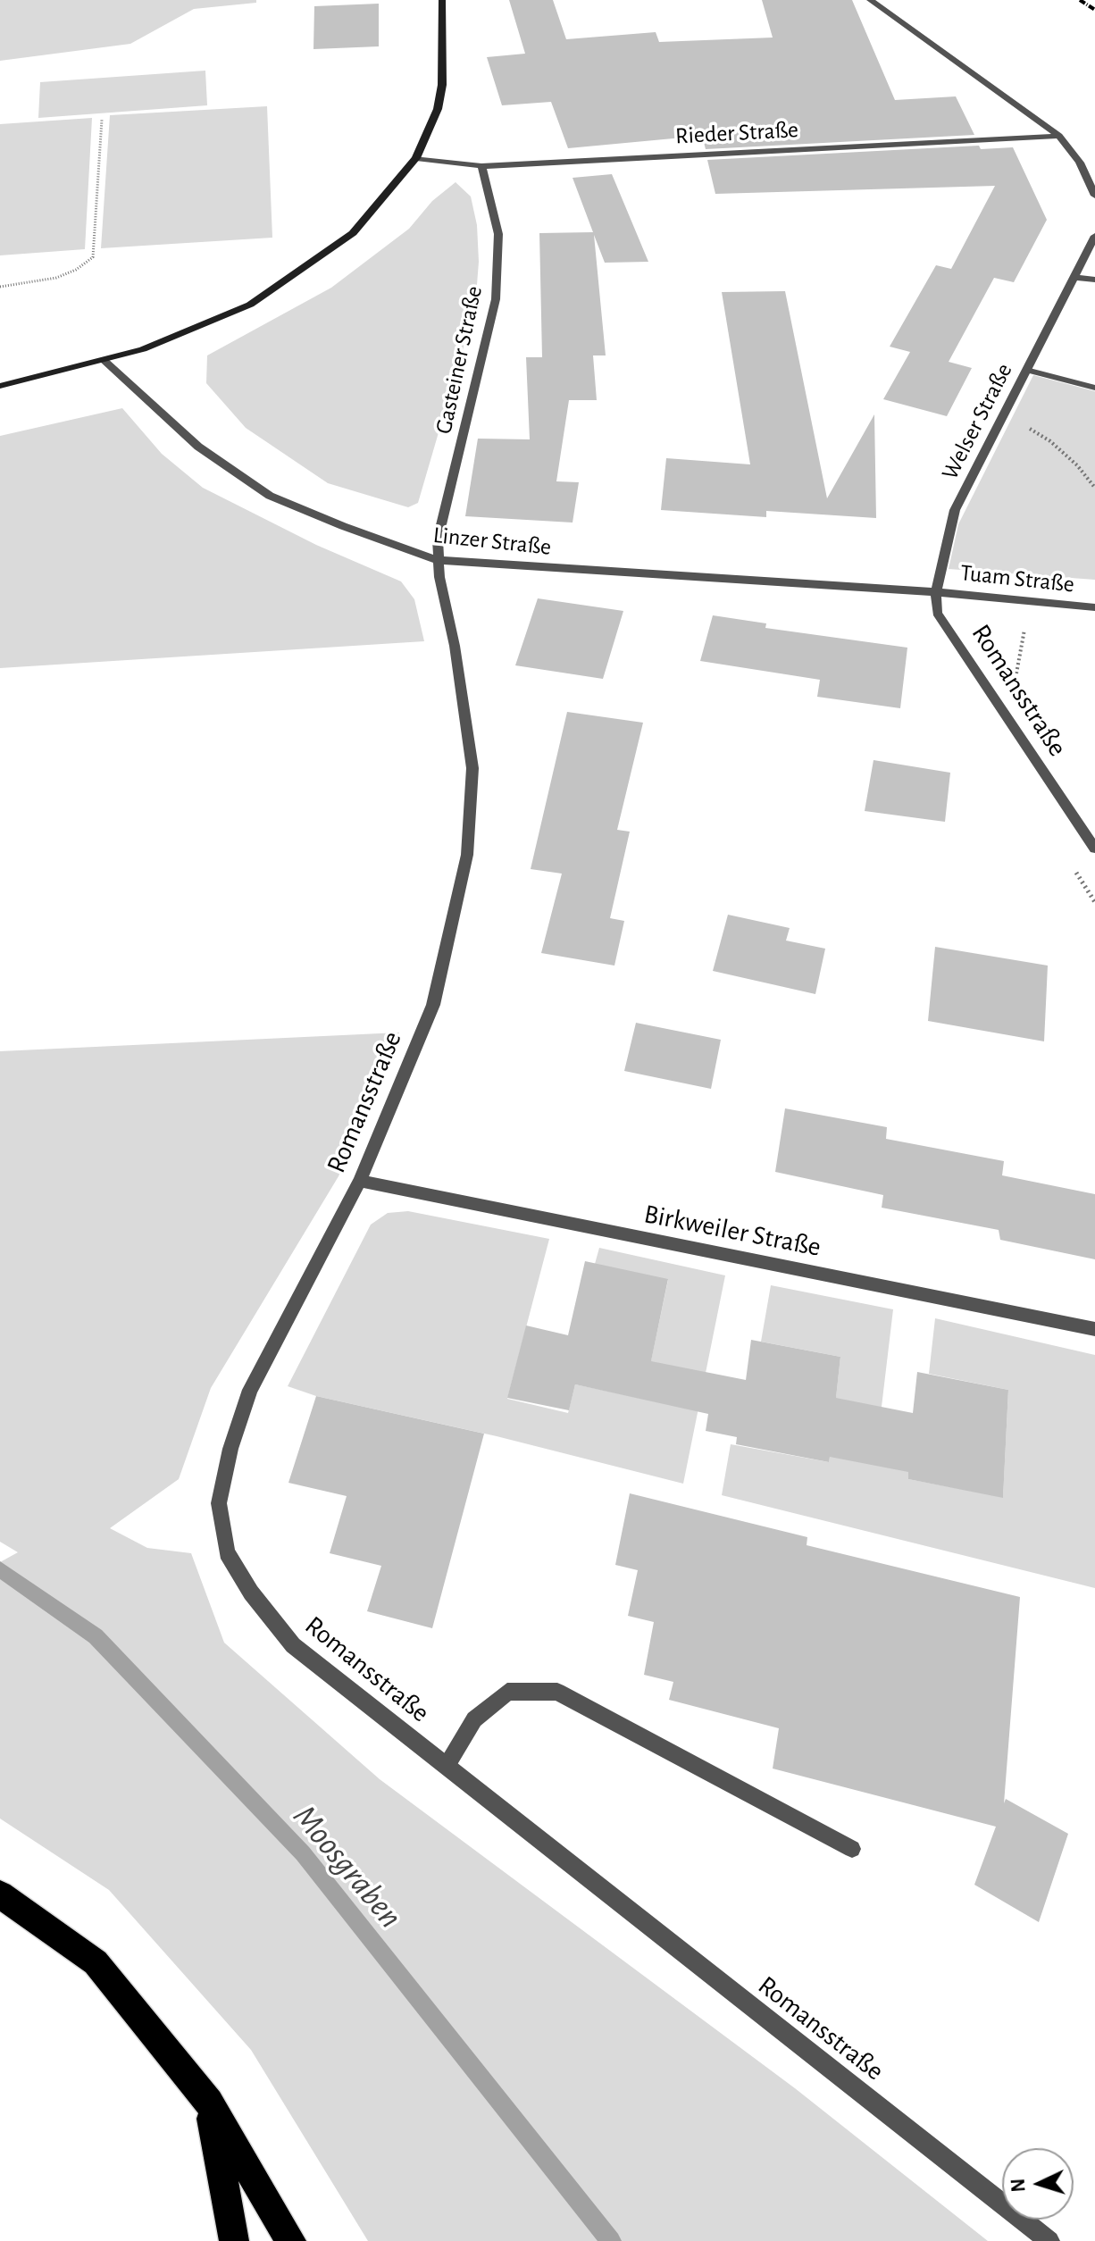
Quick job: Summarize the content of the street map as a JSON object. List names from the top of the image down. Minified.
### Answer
{"streets":{"street":["Rieder Straße","Gasteiner Straße","Welser Straße","Linzer Straße","Tuam Straße","Romansstraße","Birkweiler Straße"]},"crossings":[["Rieder Straße","Gasteiner Straße"],["Gasteiner Straße","Linzer Straße"],["Gasteiner Straße","Romansstraße"],["Welser Straße","Linzer Straße"],["Welser Straße","Tuam Straße"],["Welser Straße","Romansstraße"],["Linzer Straße","Tuam Straße"],["Linzer Straße","Romansstraße"],["Tuam Straße","Romansstraße"],["Romansstraße","Birkweiler Straße"]],"water":["Moosgraben"],"north":"left"}
